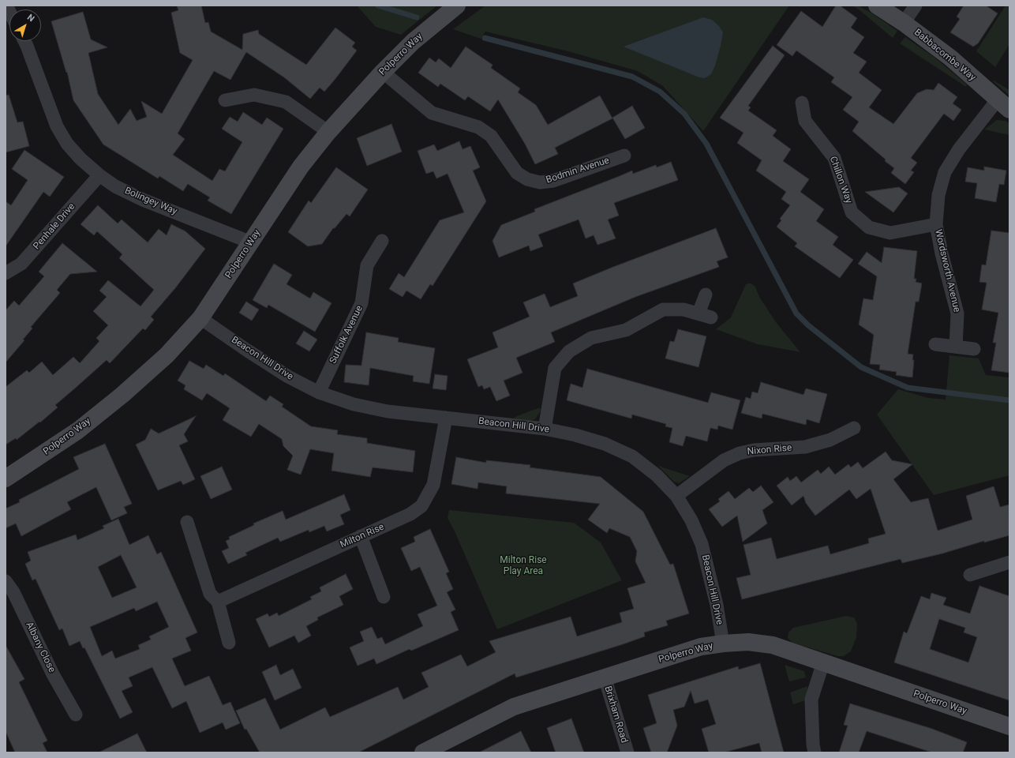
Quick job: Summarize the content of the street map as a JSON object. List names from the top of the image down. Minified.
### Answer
{"streets":{"street":["Polperro Way","Babbacombe Way","Bodmin Avenue","Chillon Way","Bolingey Way","Penhale Drive","Wordsworth Avenue","Suffolk Avenue","Beacon Hill Drive","Nixon Rise","Milton Rise","Albany Close","Brixham Road"]},"crossings":[["Polperro Way","Bodmin Avenue"],["Polperro Way","Bolingey Way"],["Polperro Way","Beacon Hill Drive"],["Polperro Way","Brixham Road"],["Babbacombe Way","Wordsworth Avenue"],["Chillon Way","Wordsworth Avenue"],["Bolingey Way","Penhale Drive"],["Suffolk Avenue","Beacon Hill Drive"],["Beacon Hill Drive","Nixon Rise"],["Beacon Hill Drive","Milton Rise"]],"parks":["Milton Rise Play Area"],"north":"top right"}
